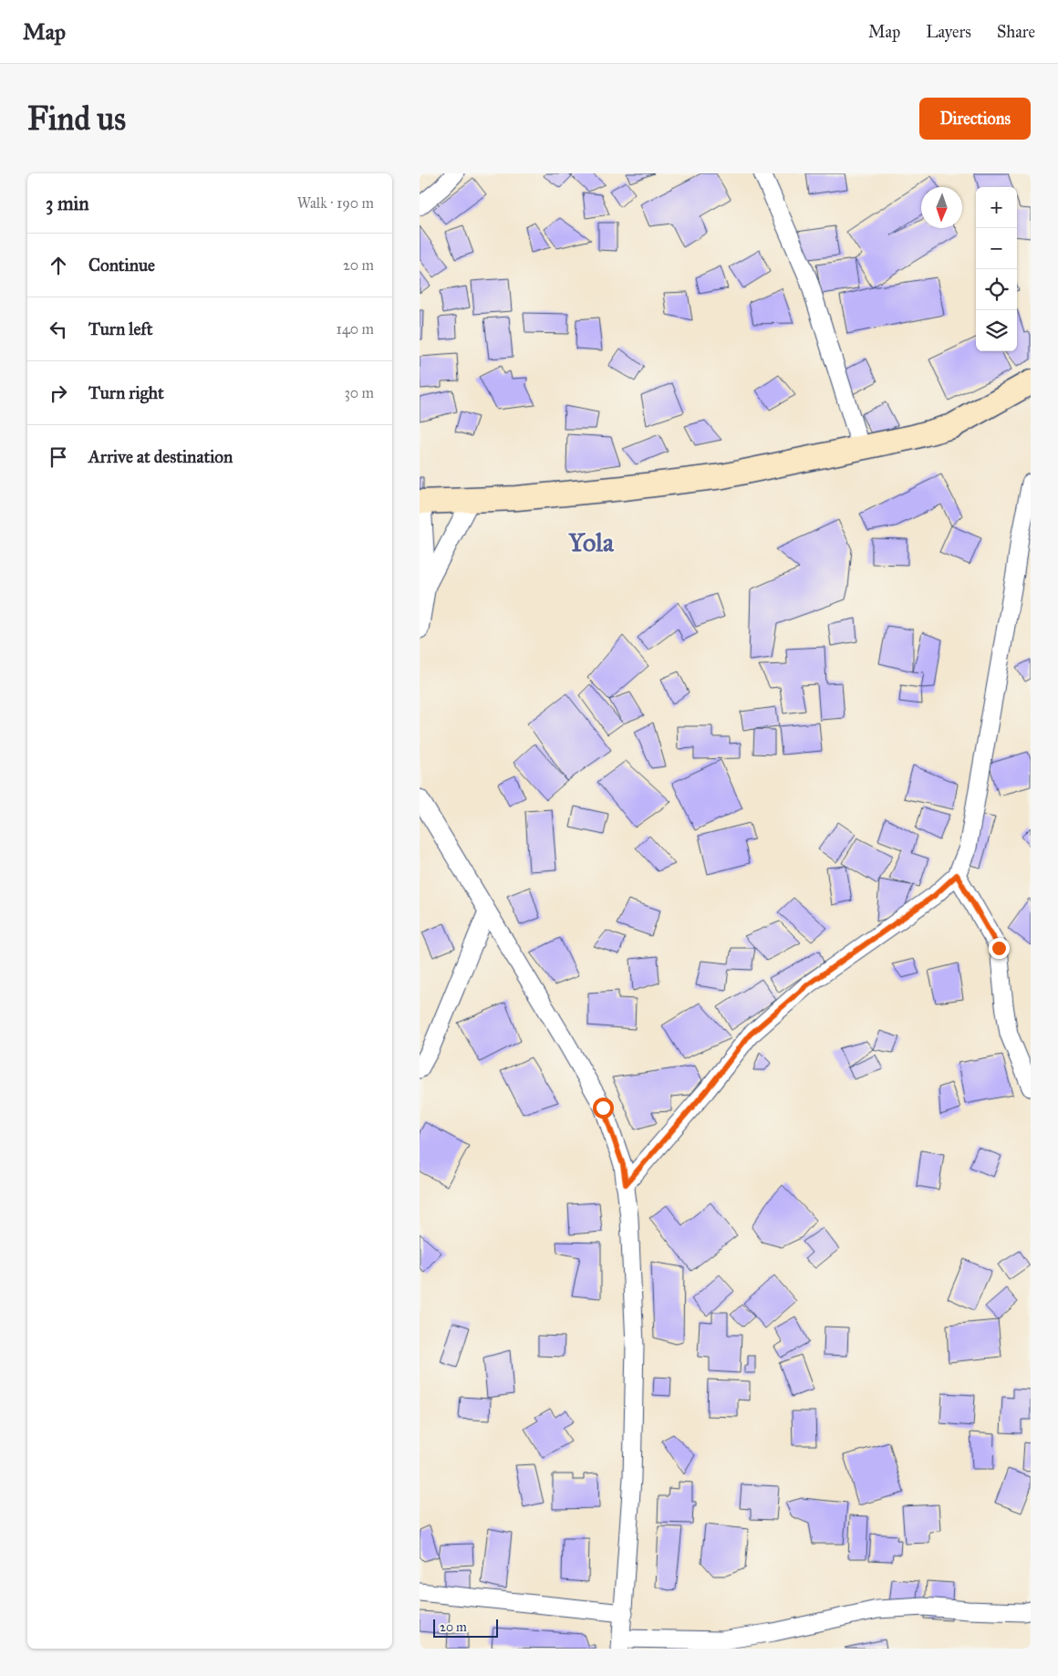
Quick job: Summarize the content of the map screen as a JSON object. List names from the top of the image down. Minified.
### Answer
{"districts":["Yola"],"scale_bar":"20 m","north":"bottom","page":{"header":"Map","nav":["Map","Layers","Share"],"buttons":"Directions","title":"Find us","heading":["3 min","Walk · 190 m"],"map_buttons":["+","−"],"list":[["Continue","20 m"],["Turn left","140 m"],["Turn right","30 m"],"Arrive at destination"],"scale":"20 m"}}
